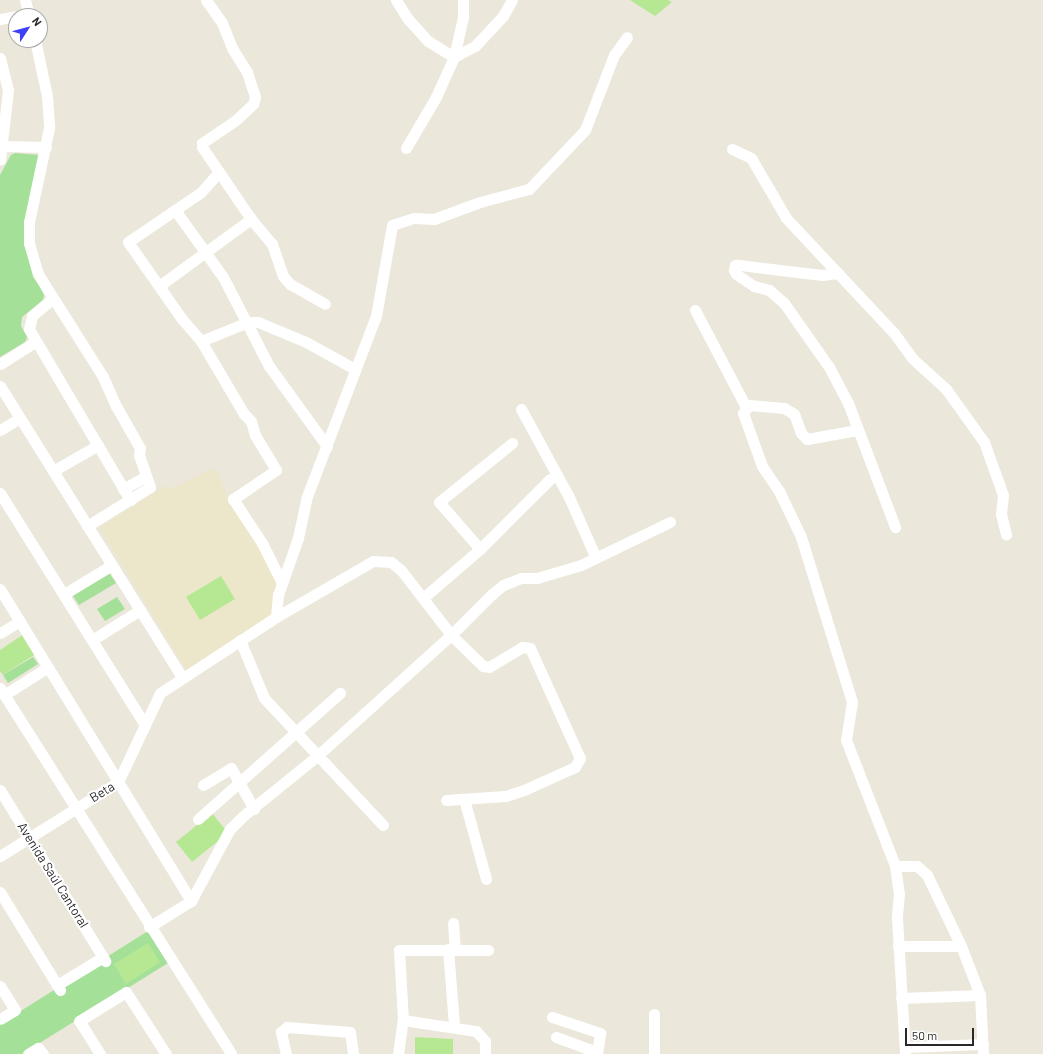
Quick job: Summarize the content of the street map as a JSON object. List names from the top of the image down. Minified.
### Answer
{"streets":{"street":["Beta","Avenida Saúl Cantoral"]},"crossings":[["Beta","Avenida Saúl Cantoral"]],"scale_bar":"50 m","north":"top right"}
